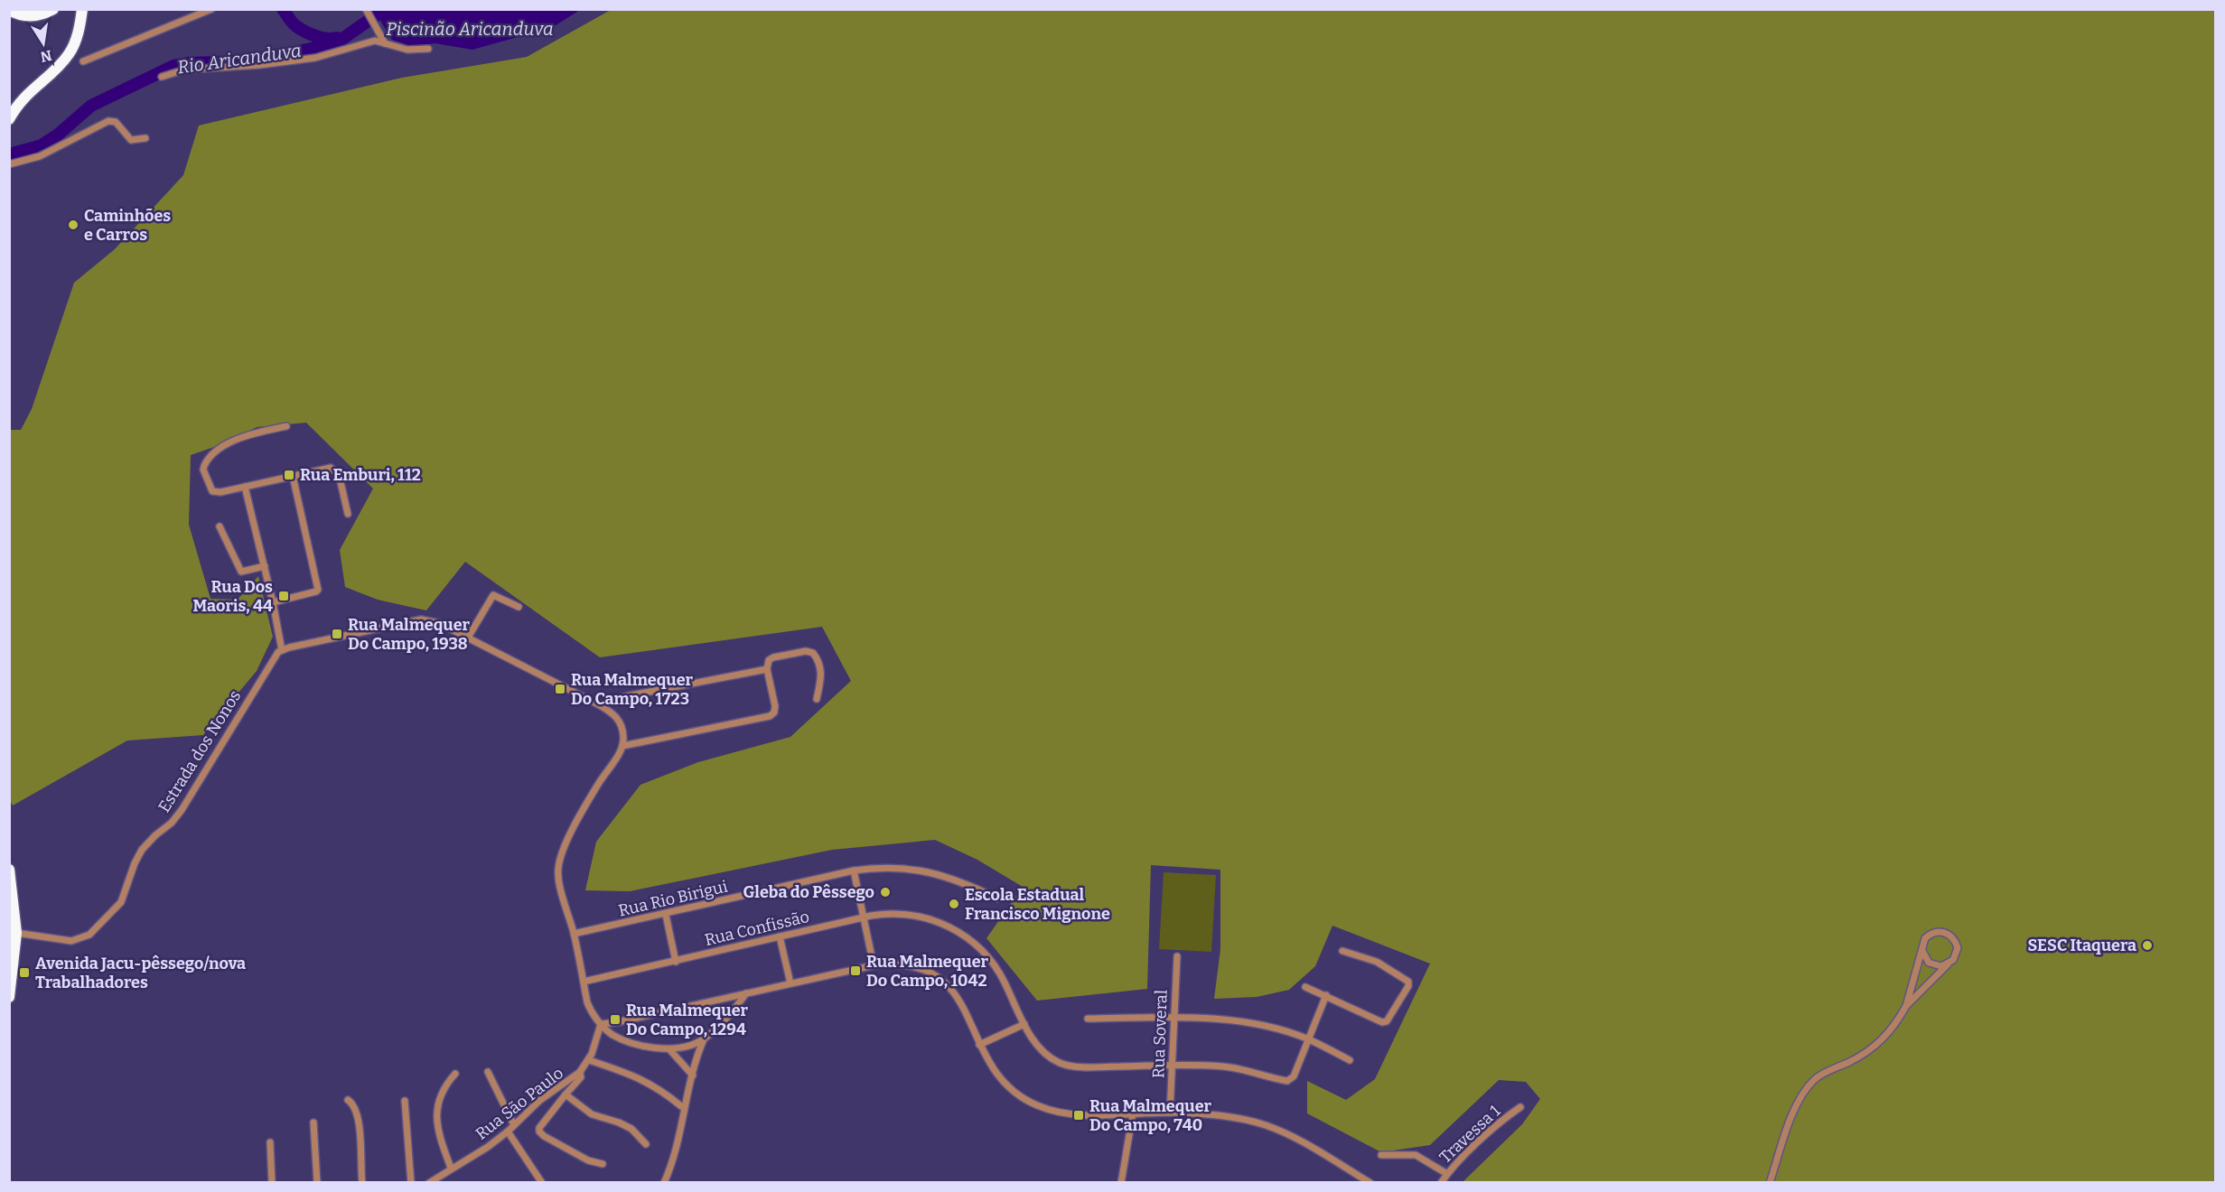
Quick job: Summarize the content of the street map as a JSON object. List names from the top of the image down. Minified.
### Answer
{"streets":{"street":["Estrada dos Nonos","Rua Rio Birigui","Rua Confissão","Rua Soveral","Rua São Paulo","Travessa 1"]},"crossings":[["Rua Confissão","Rua Soveral"]],"water":["Piscinão Aricanduva","Rio Aricanduva"],"places":{"other":["Caminhões e Carros","Gleba do Pêssego","Escola Estadual Francisco Mignone","SESC Itaquera"],"transit":["Rua Emburi, 112","Rua Dos Maoris, 44","Rua Malmequer Do Campo, 1938","Rua Malmequer Do Campo, 1723","Rua Malmequer Do Campo, 1042","Avenida Jacu-pêssego/nova Trabalhadores","Rua Malmequer Do Campo, 1294","Rua Malmequer Do Campo, 740"]},"north":"bottom"}
